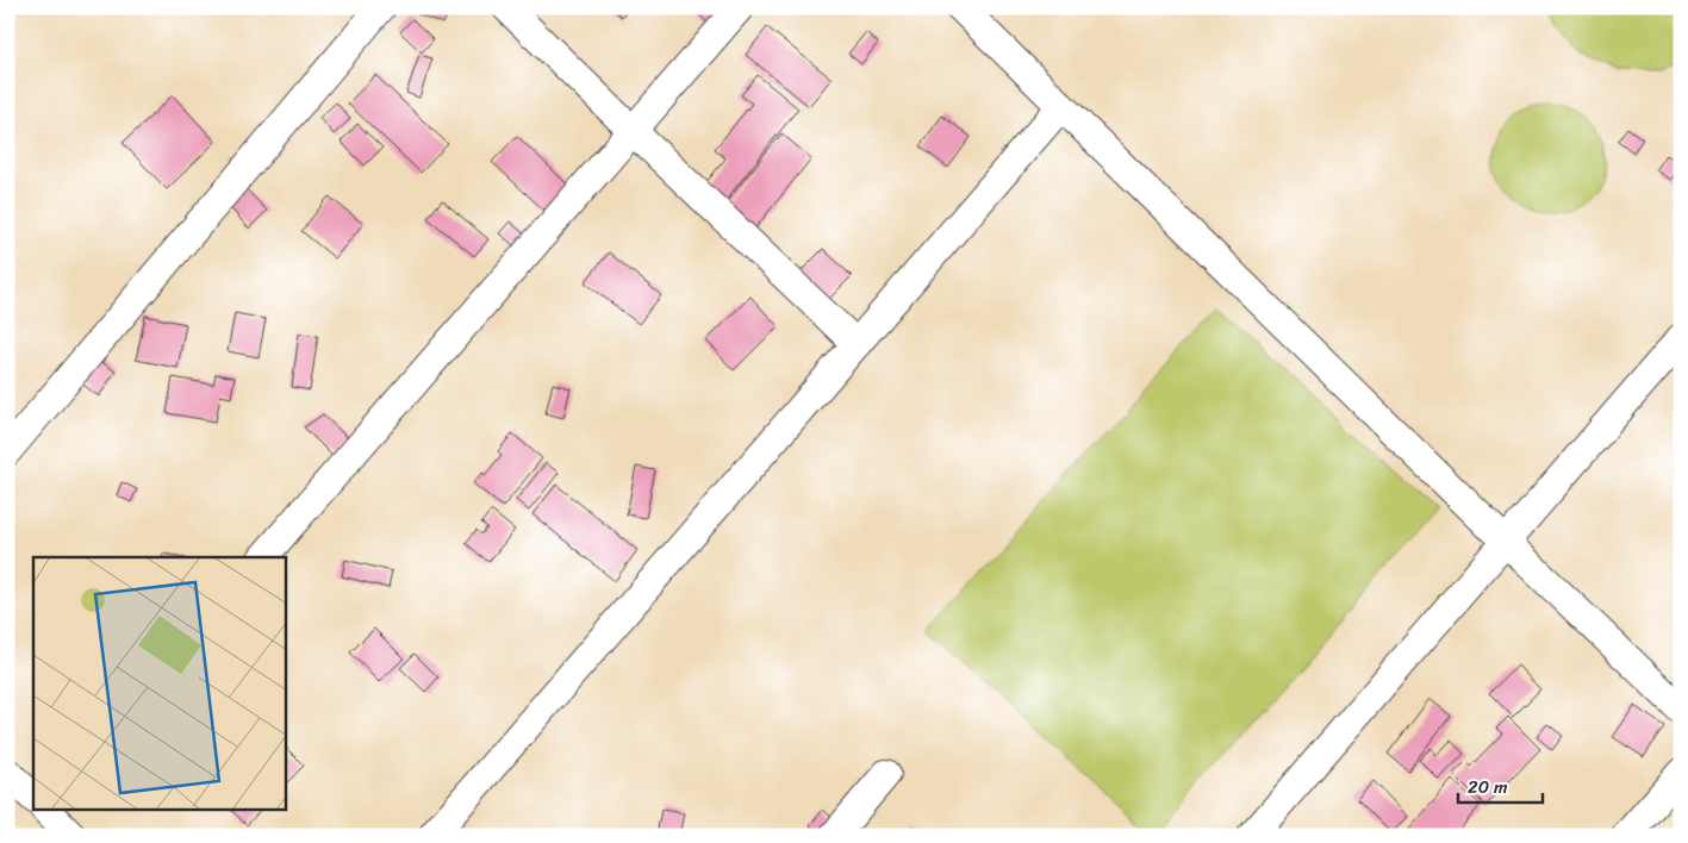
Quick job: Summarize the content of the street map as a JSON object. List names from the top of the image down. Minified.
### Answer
{"scale_bar":"20 m"}
